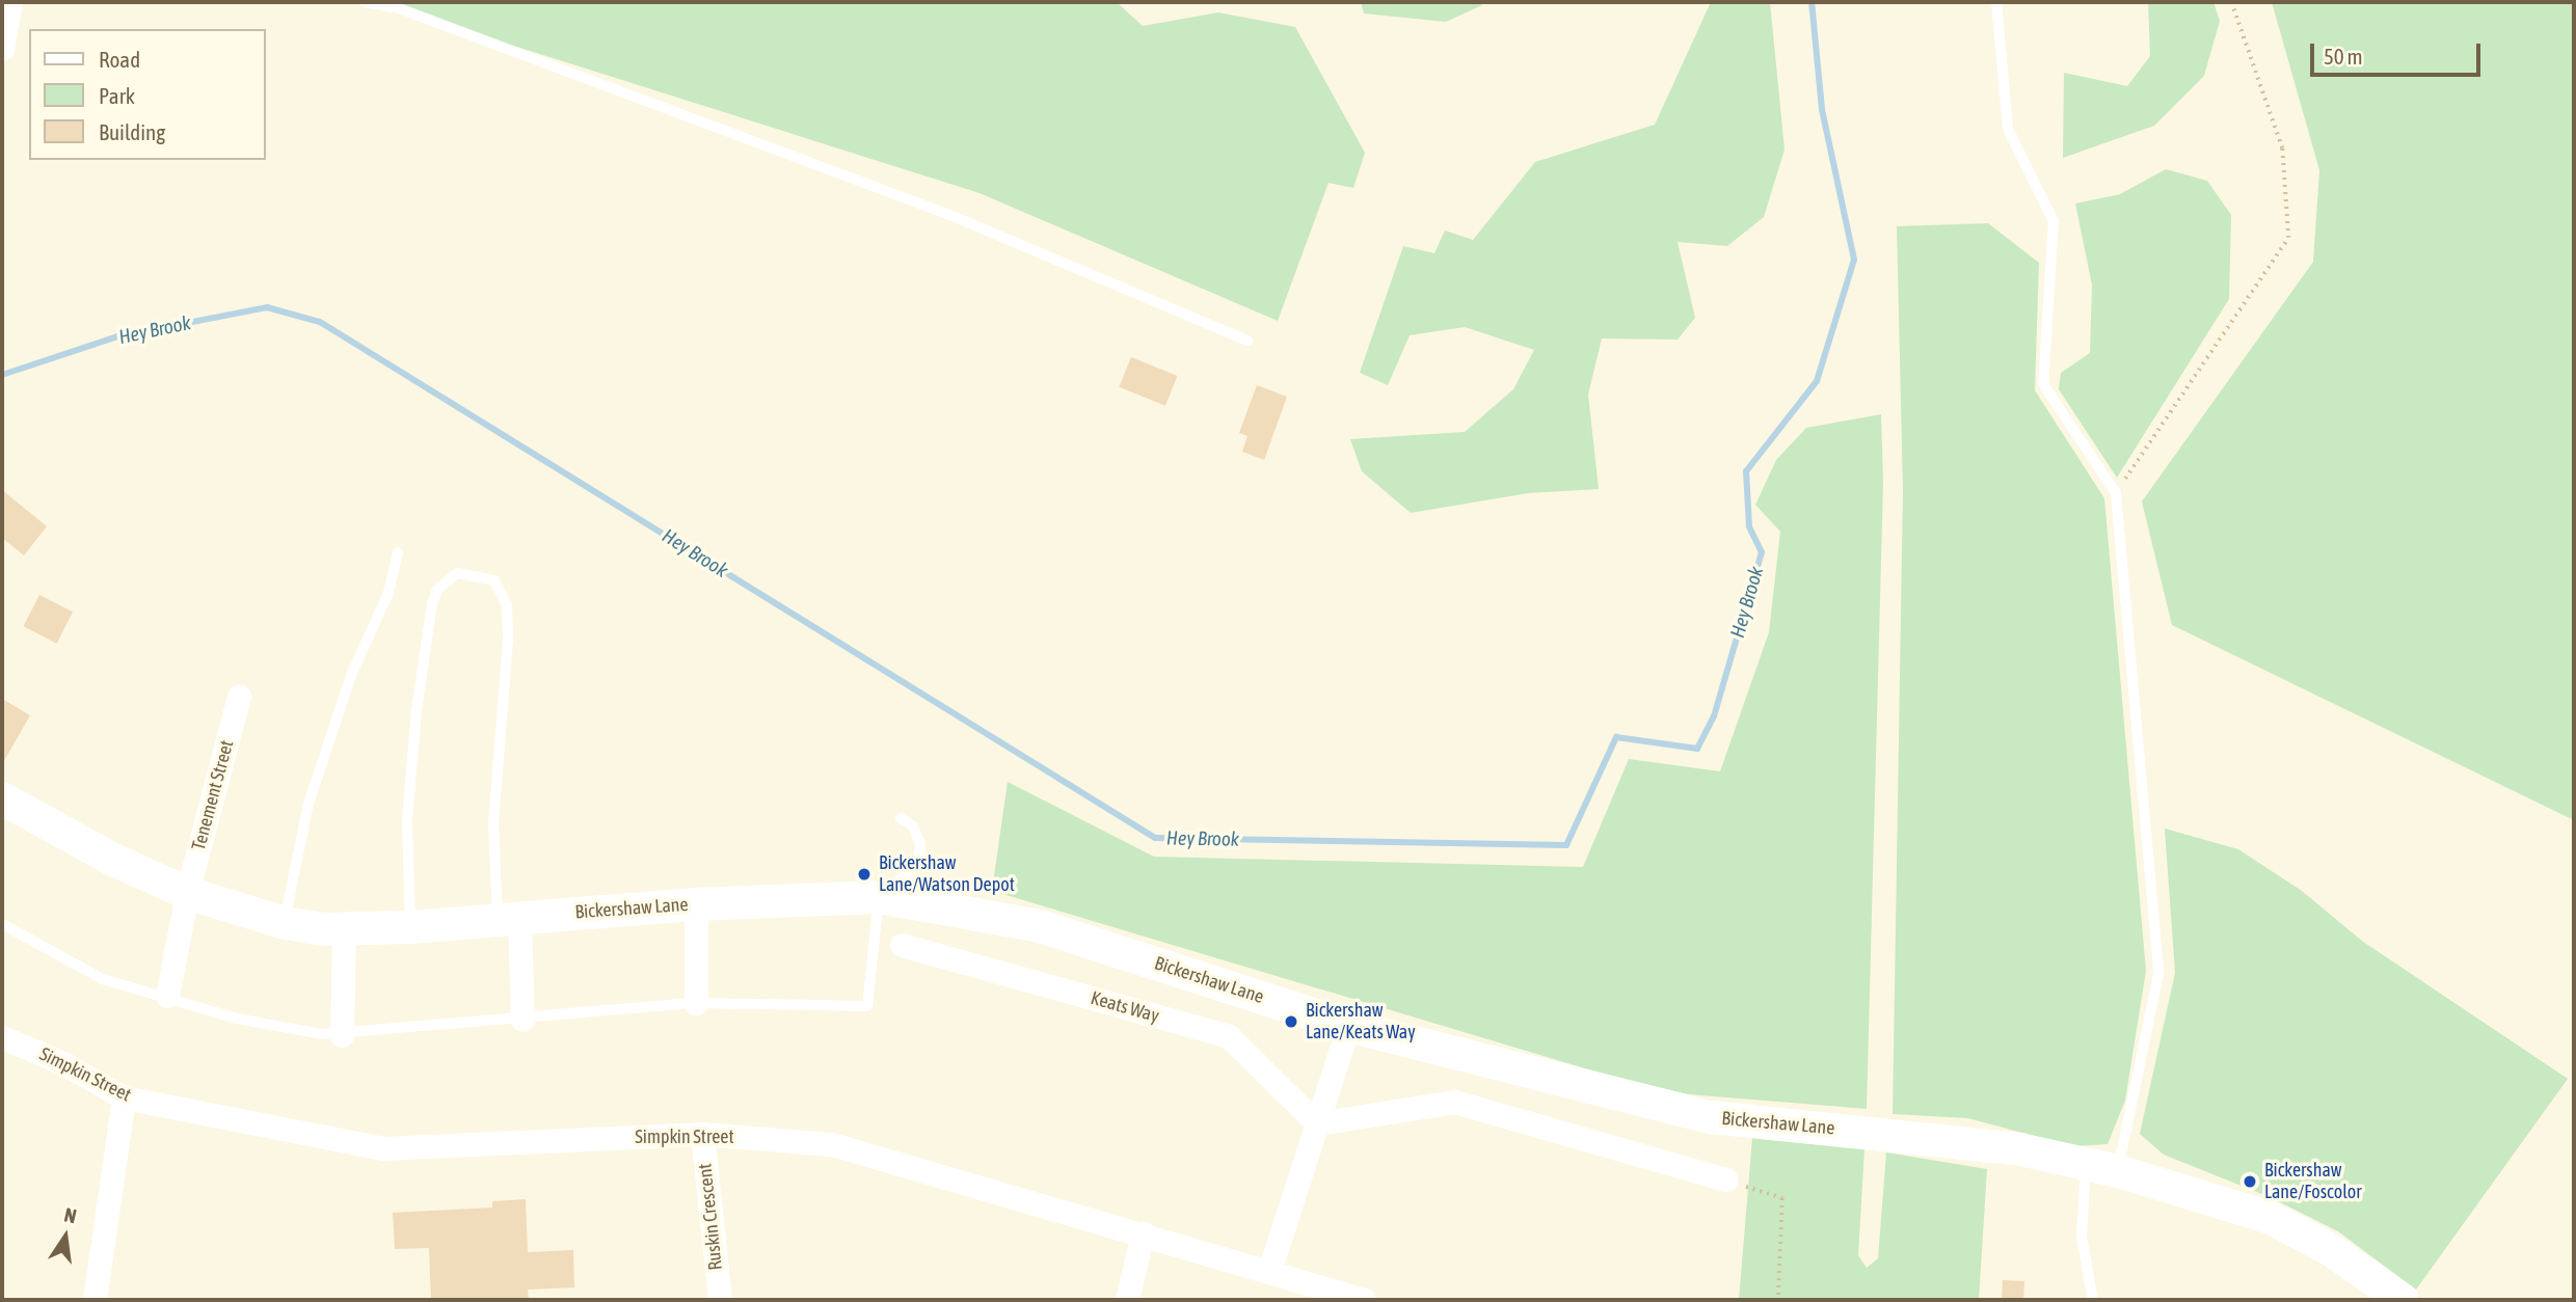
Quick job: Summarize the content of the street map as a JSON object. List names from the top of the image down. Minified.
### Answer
{"streets":{"main road":["Bickershaw Lane"],"street":["Tenement Street","Keats Way","Simpkin Street","Ruskin Crescent"]},"crossings":[["Tenement Street","Bickershaw Lane"],["Simpkin Street","Ruskin Crescent"]],"water":["Hey Brook"],"places":["Bickershaw Lane/Watson Depot","Bickershaw Lane/Keats Way","Bickershaw Lane/Foscolor"],"legend":["Road","Park","Building"],"scale_bar":"50 m","north":"top"}
